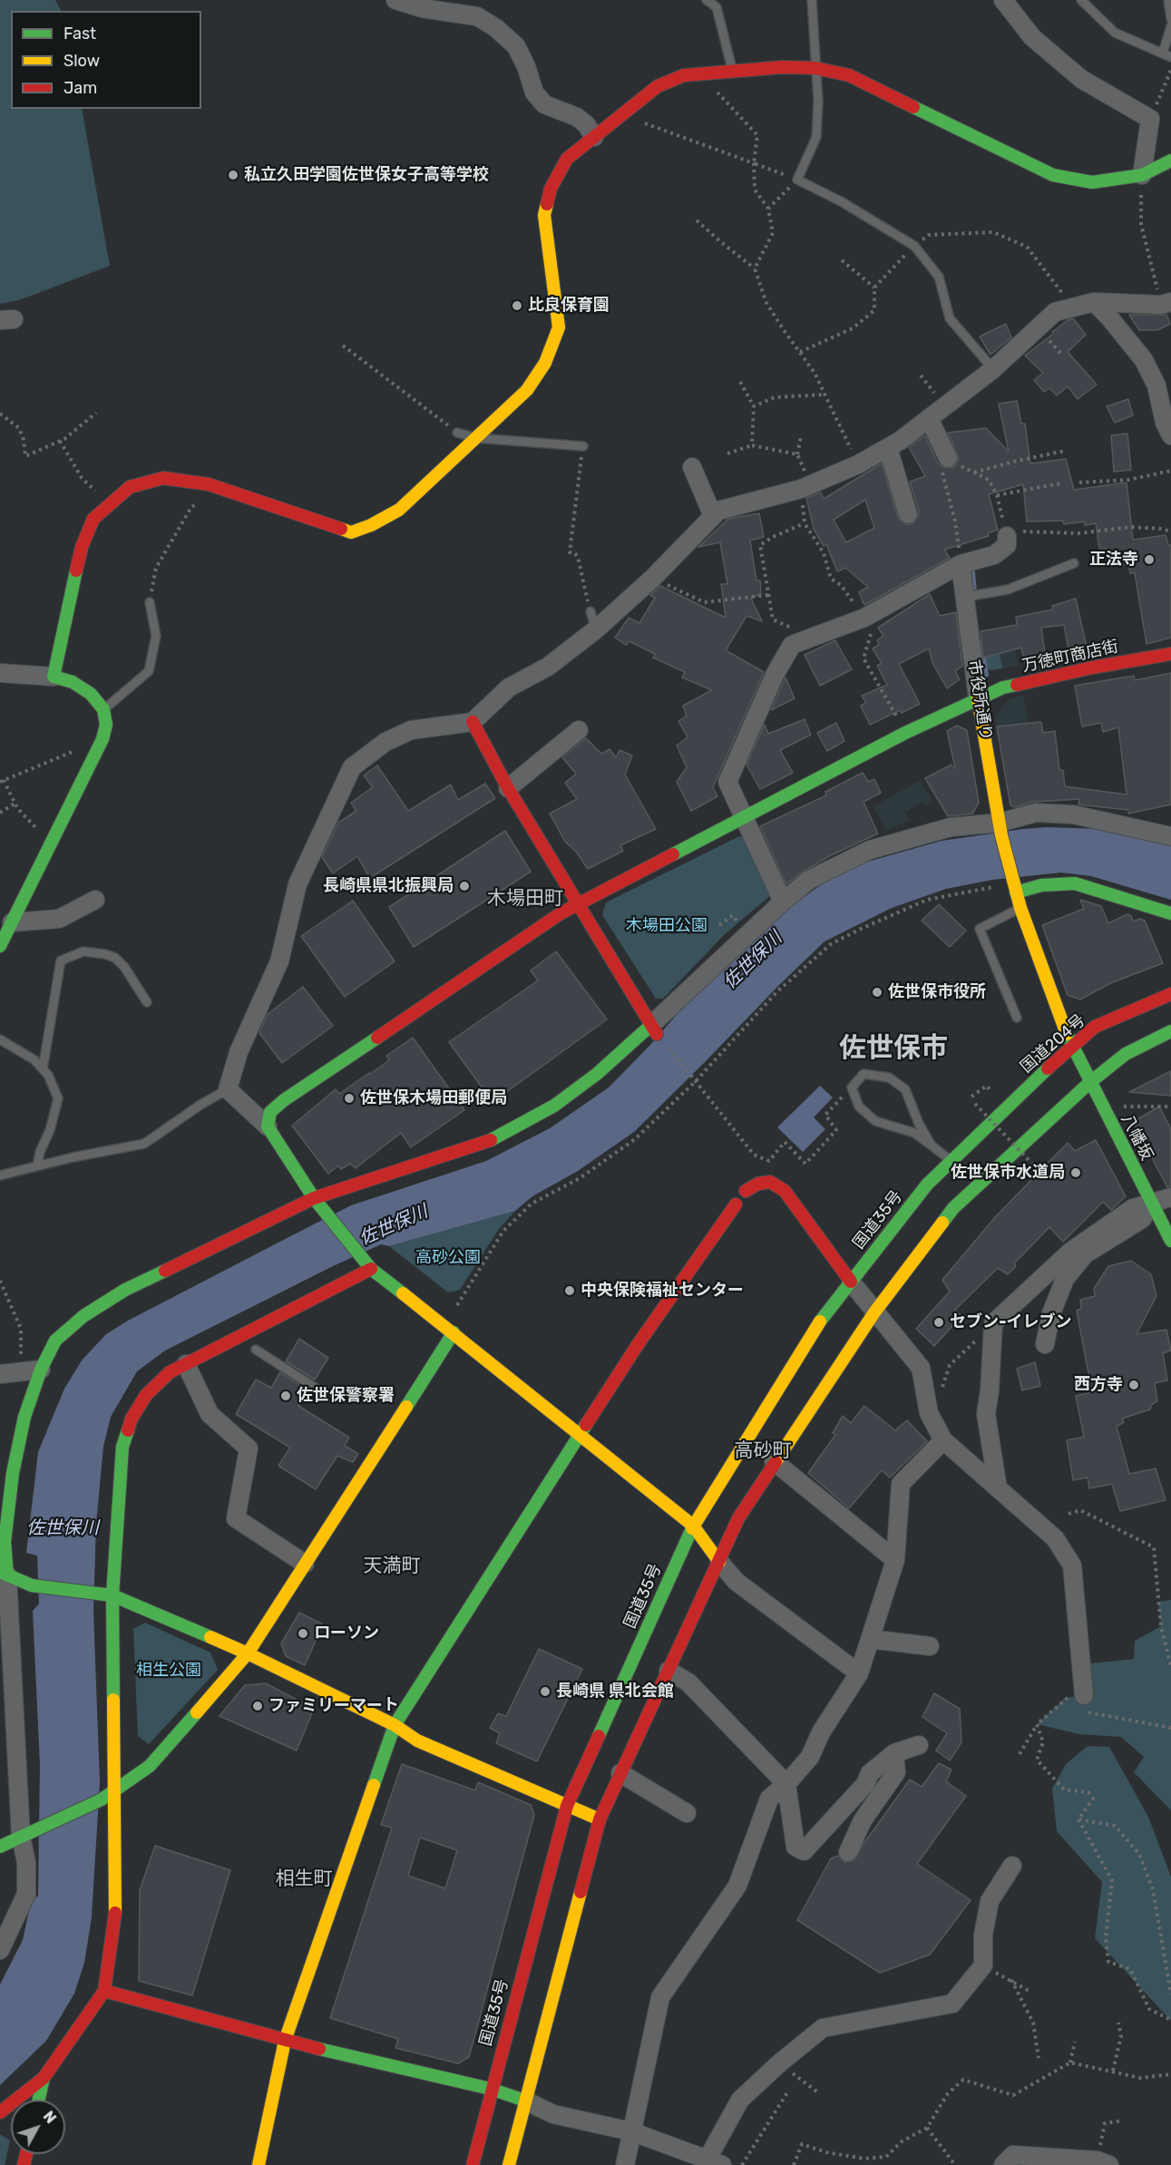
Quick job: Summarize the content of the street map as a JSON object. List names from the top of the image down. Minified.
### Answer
{"streets":{"main road":["万徳町商店街","市役所通り","国道204号","八幡坂","国道35号"]},"crossings":[["万徳町商店街","市役所通り"],["国道204号","国道35号"]],"districts":["木場田町","佐世保市","高砂町","天満町","相生町"],"water":["佐世保川"],"parks":["木場田公園","高砂公園","相生公園"],"places":["私立久田学園佐世保女子高等学校","比良保育園","正法寺","長崎県県北振興局","佐世保市役所","佐世保木場田郵便局","佐世保市水道局","中央保険福祉センター","セブン-イレブン","西方寺","佐世保警察署","ローソン","長崎県 県北会館","ファミリーマート"],"legend":["Fast","Slow","Jam"],"north":"top right"}
